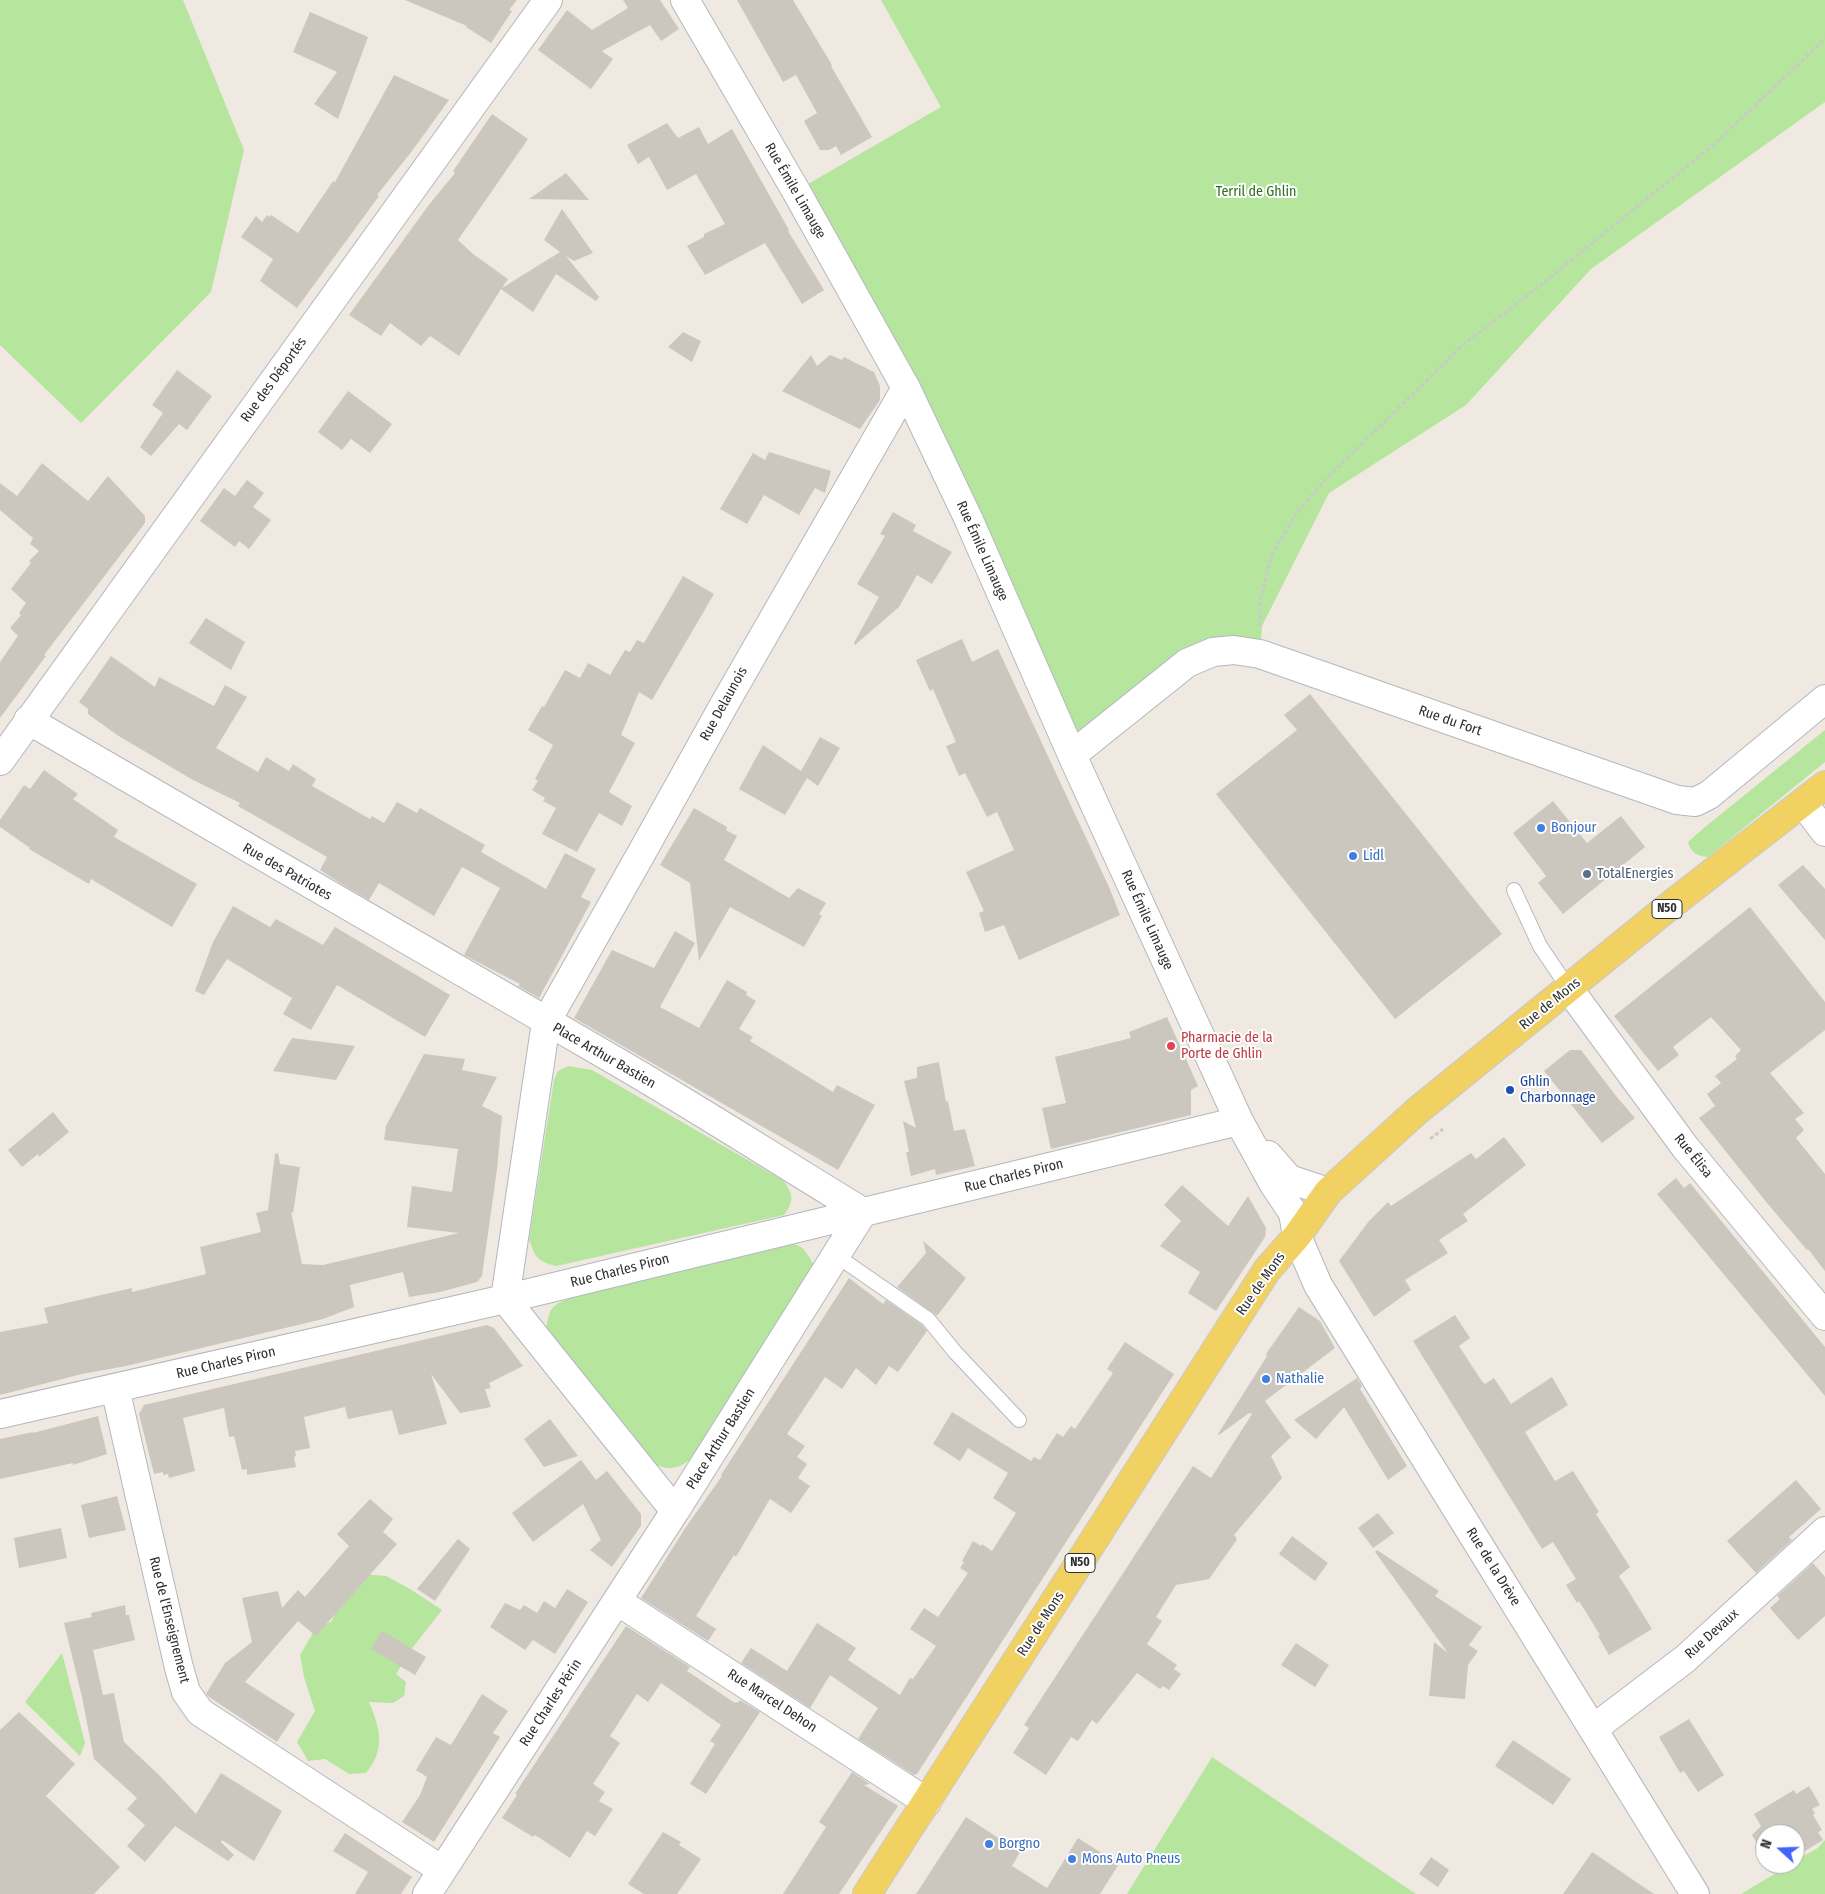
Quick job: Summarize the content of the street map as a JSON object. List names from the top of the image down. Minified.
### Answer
{"streets":{"main road":["N50","Rue de Mons"],"street":["Rue Émile Limauge","Rue des Déportés","Rue Delaunois","Rue du Fort","Rue des Patriotes","Place Arthur Bastien","Rue Élisa","Rue Charles Piron","Rue de la Drève","Rue de l'Enseignement","Rue Devaux","Rue Marcel Dehon","Rue Charles Périn"]},"crossings":[["Rue Émile Limauge","Rue Delaunois"],["Rue Émile Limauge","Rue du Fort"],["Rue Émile Limauge","Rue Charles Piron"],["Rue Émile Limauge","Rue de la Drève"],["Rue des Déportés","Rue des Patriotes"],["Rue Delaunois","Rue des Patriotes"],["Rue Delaunois","Place Arthur Bastien"],["Rue des Patriotes","Place Arthur Bastien"],["Rue de Mons","Rue Élisa"],["Rue de Mons","Rue de la Drève"],["Rue de Mons","Rue Marcel Dehon"],["Place Arthur Bastien","Rue Charles Piron"],["Place Arthur Bastien","Rue Charles Périn"],["Rue Charles Piron","Rue de la Drève"],["Rue Charles Piron","Rue de l'Enseignement"],["Rue de la Drève","Rue Devaux"],["Rue de l'Enseignement","Rue Charles Périn"],["Rue Marcel Dehon","Rue Charles Périn"]],"parks":["Terril de Ghlin"],"places":["Bonjour","Lidl","TotalEnergies","Pharmacie de la Porte de Ghlin","Ghlin Charbonnage","Nathalie","Borgno","Mons Auto Pneus"],"north":"left"}
